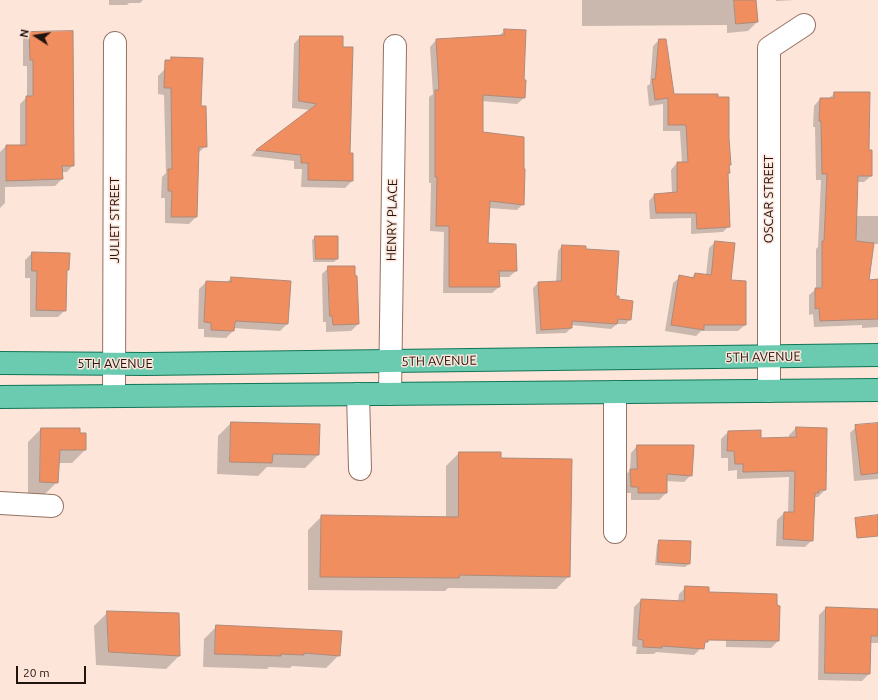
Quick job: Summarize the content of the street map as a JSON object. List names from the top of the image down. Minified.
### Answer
{"streets":{"main road":["5TH AVENUE"],"street":["OSCAR STREET","JULIET STREET","HENRY PLACE"]},"crossings":[["OSCAR STREET","5TH AVENUE"],["JULIET STREET","5TH AVENUE"],["HENRY PLACE","5TH AVENUE"]],"scale_bar":"20 m","north":"left"}
